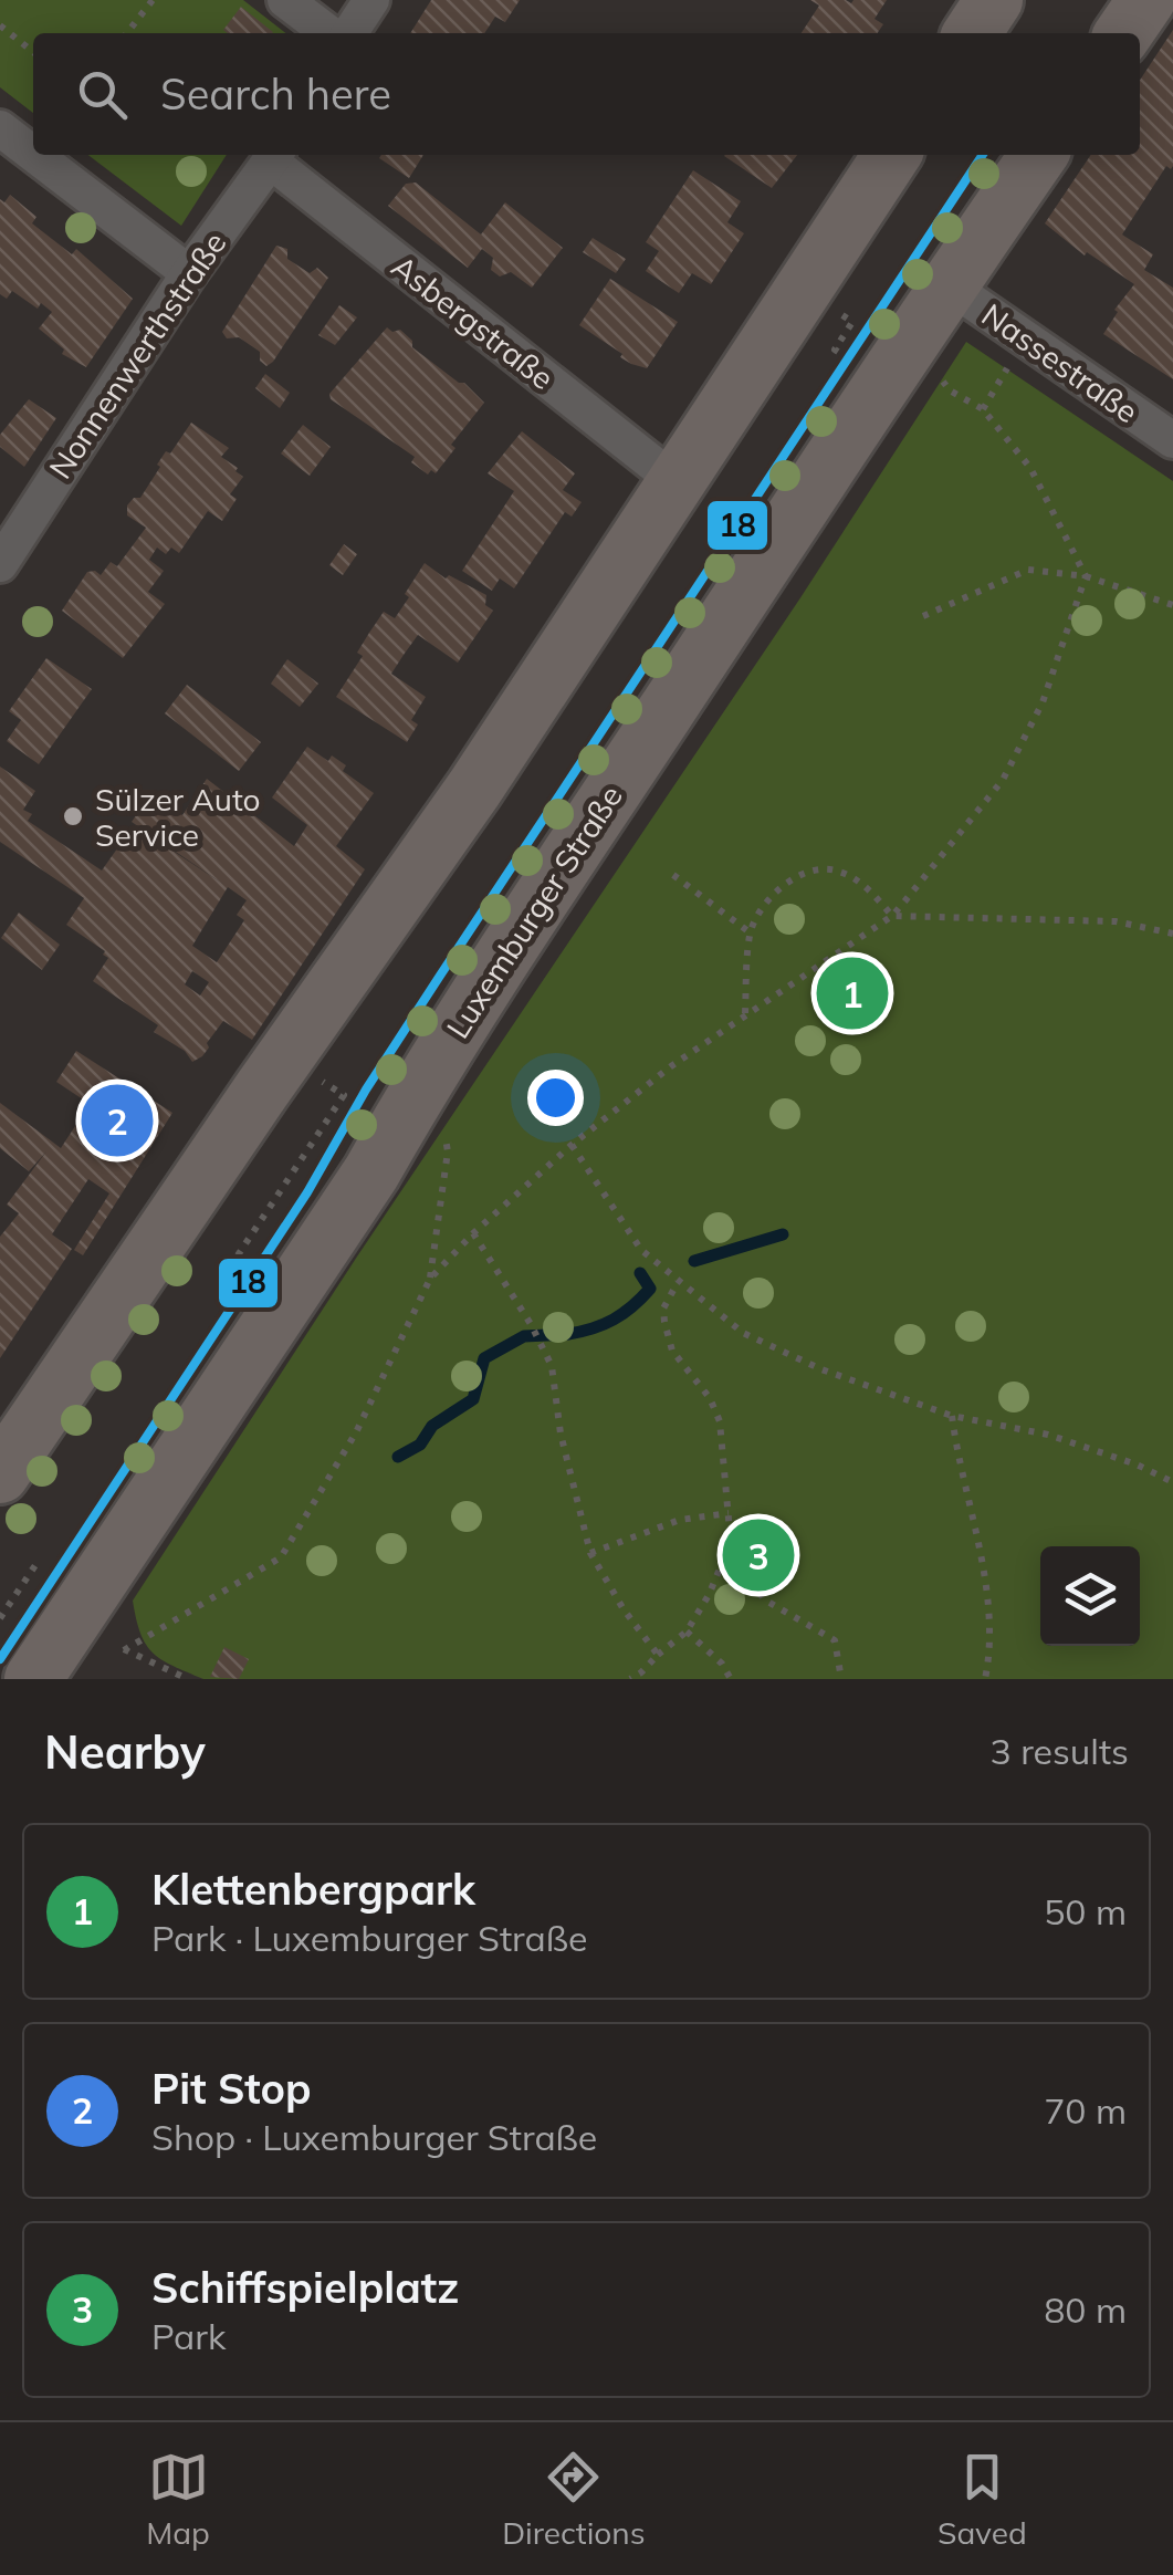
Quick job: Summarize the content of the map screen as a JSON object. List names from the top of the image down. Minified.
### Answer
{"streets":{"main road":["Luxemburger Straße"],"street":["Asbergstraße","Nonnenwerthstraße","Nassestraße"]},"crossings":[["Asbergstraße","Nonnenwerthstraße"],["Nassestraße","Luxemburger Straße"]],"places":["Sülzer Auto Service"],"lines":["transit line 18"],"page":{"search":"Search here","pins":["1","2","3"],"heading":["Nearby","3 results"],"list":[{"mark":"1","name":"Klettenbergpark","note":"Park · Luxemburger Straße","value":"50 m"},{"mark":"2","name":"Pit Stop","note":"Shop · Luxemburger Straße","value":"70 m"},{"mark":"3","name":"Schiffspielplatz","note":"Park","value":"80 m"}],"nav":["Map","Directions","Saved"]}}
